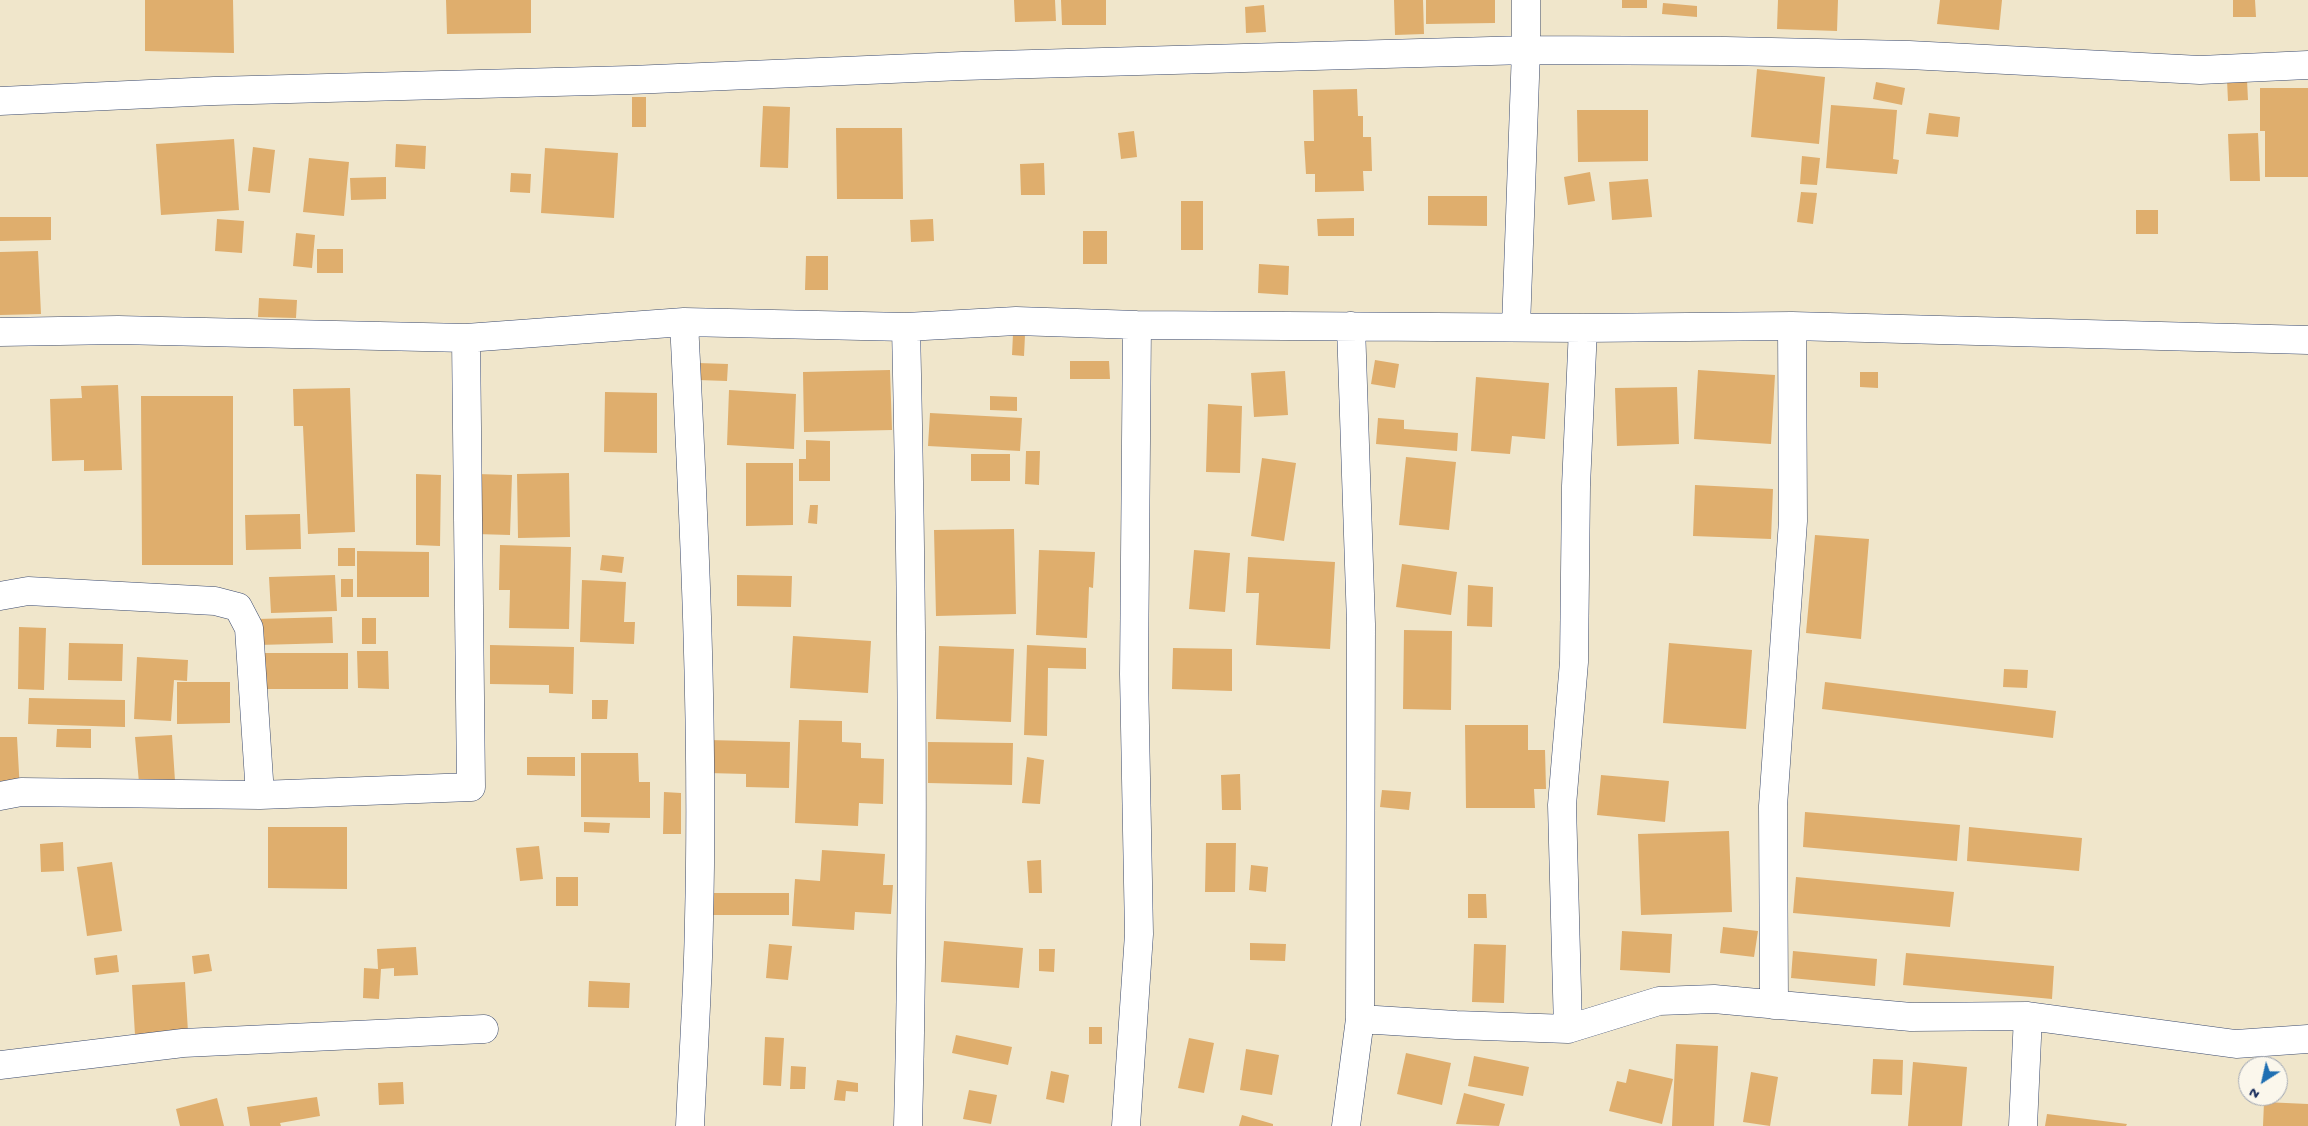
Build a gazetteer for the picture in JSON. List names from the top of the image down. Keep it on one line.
{"north":"bottom left"}
